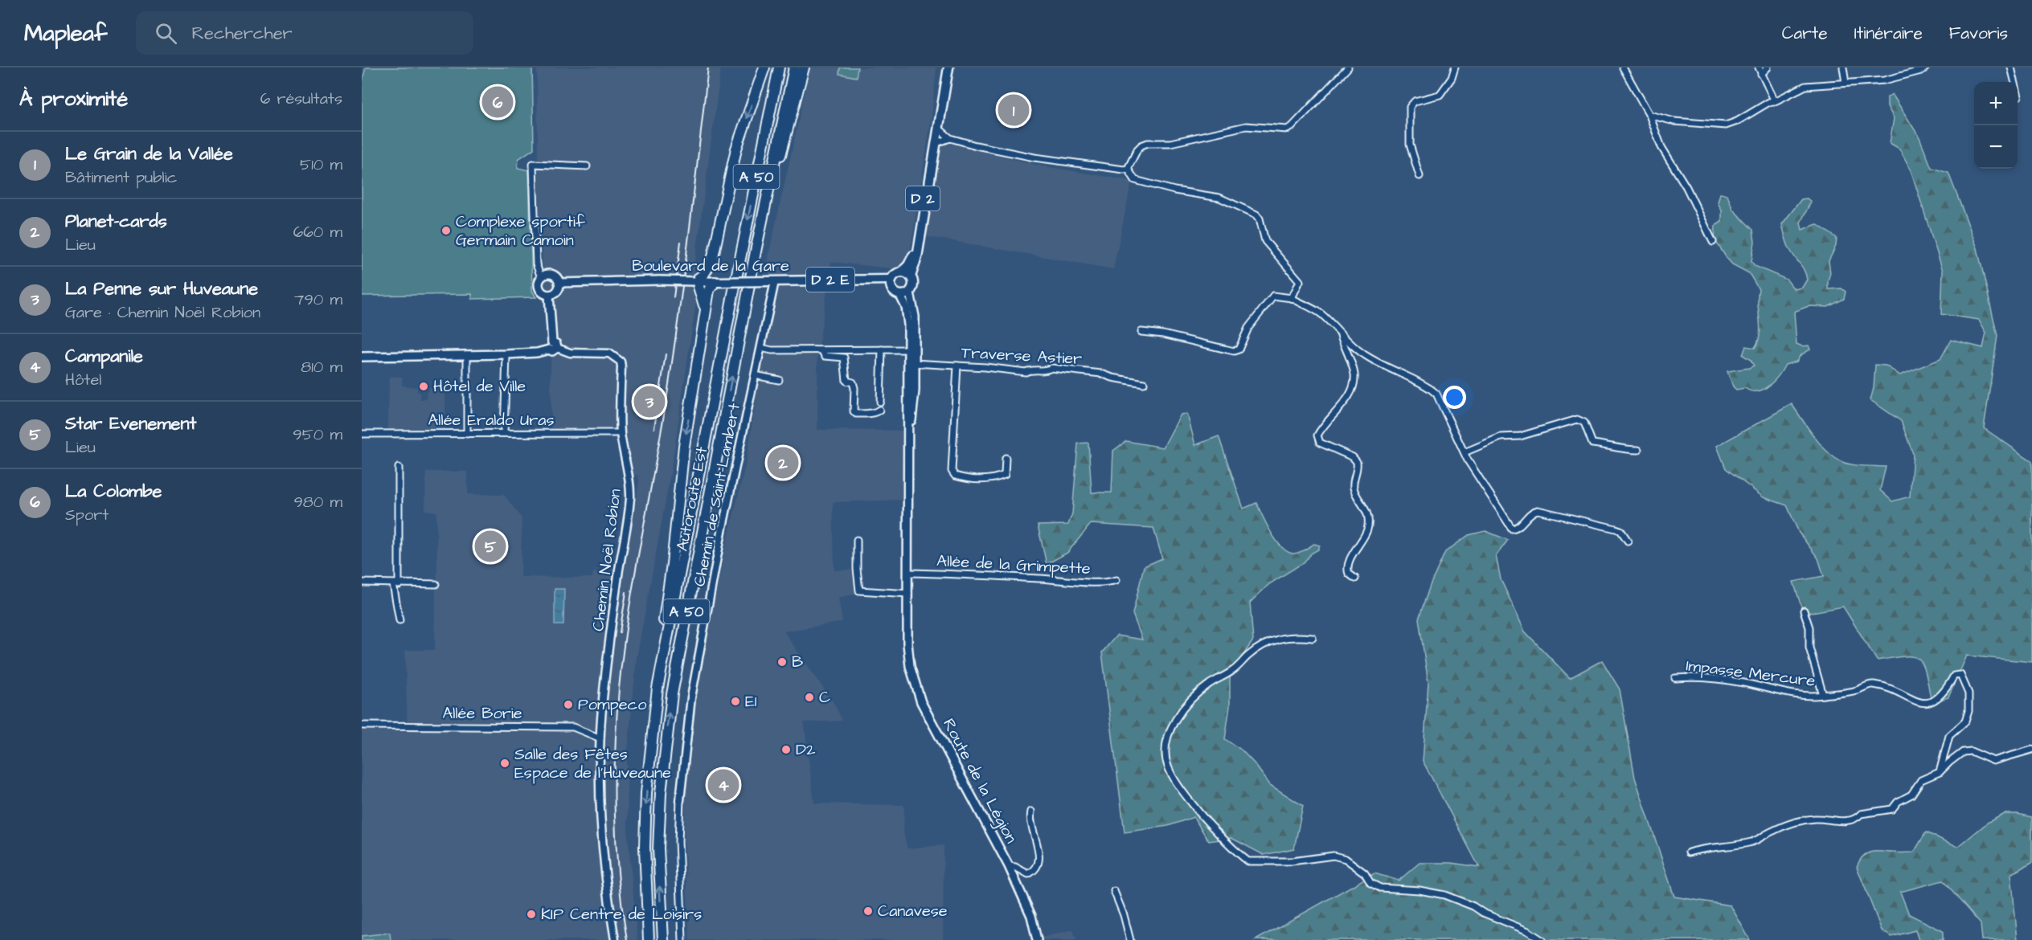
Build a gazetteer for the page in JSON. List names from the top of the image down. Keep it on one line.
{"streets":{"highway":["A 50","Autoroute Est"],"main road":["D 2","Boulevard de la Gare","D 2 E","Route de la Légion"],"street":["Traverse Astier","Allée Eraldo Uras","Chemin de Saint-Lambert","Chemin Noël Robion","Allée de la Grimpette","Impasse Mercure","Allée Borie"]},"crossings":[["D 2","Boulevard de la Gare"],["Boulevard de la Gare","Chemin de Saint-Lambert"],["Traverse Astier","Route de la Légion"],["Allée Eraldo Uras","Chemin Noël Robion"],["Chemin Noël Robion","Allée Borie"],["Allée de la Grimpette","Route de la Légion"]],"places":["Complexe sportif Germain Camoin","Hôtel de Ville","B","C","E1","Pompeco","D2","Salle des Fêtes Espace de l'Huveaune","Canavese","KIP Centre de Loisirs"],"page":{"header":"Mapleaf","search":"Rechercher","nav":["Carte","Itinéraire","Favoris"],"heading":["À proximité","6 résultats"],"map_buttons":["+","−"],"pins":["6","1","3","2","5","4"],"list":[{"mark":"1","name":"Le Grain de la Vallée","note":"Bâtiment public","value":"510 m"},{"mark":"2","name":"Planet-cards","note":"Lieu","value":"660 m"},{"mark":"3","name":"La Penne sur Huveaune","note":"Gare · Chemin Noël Robion","value":"790 m"},{"mark":"4","name":"Campanile","note":"Hôtel","value":"810 m"},{"mark":"5","name":"Star Evenement","note":"Lieu","value":"950 m"},{"mark":"6","name":"La Colombe","note":"Sport","value":"980 m"}]}}
